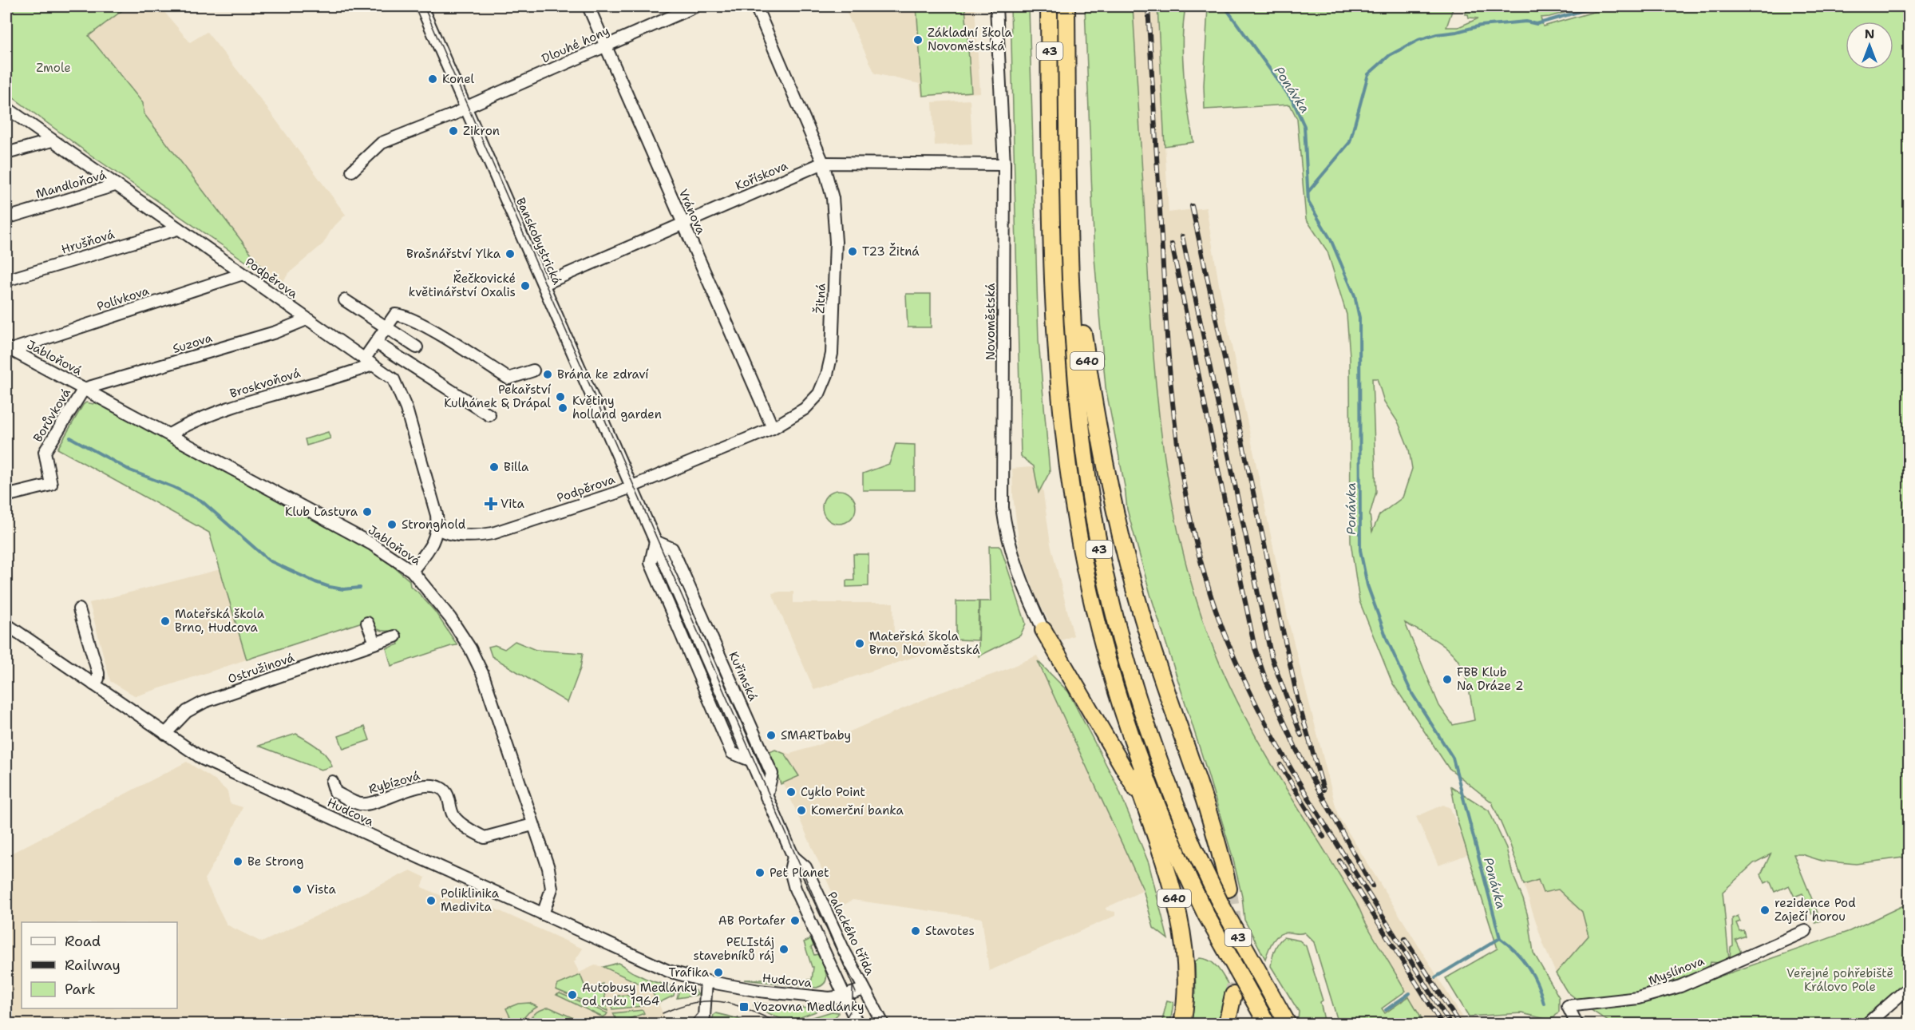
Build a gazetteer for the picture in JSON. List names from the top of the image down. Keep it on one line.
{"streets":{"highway":["43","640"],"street":["Dlouhé hony","Kořískova","Mandloňová","Vránova","Banskobystrická","Hrušňová","Podpěrova","Polívkova","Žitná","Novoměstská","Suzova","Jabloňová","Broskvoňová","Borůvková","Ostružinová","Kuřimská","Rybízová","Hudcova","Palackého třída","Myslínova"]},"crossings":[["Dlouhé hony","Vránova"],["Dlouhé hony","Banskobystrická"],["43","640"],["Kořískova","Vránova"],["Kořískova","Banskobystrická"],["Kořískova","Žitná"],["Kořískova","Novoměstská"],["Mandloňová","Podpěrova"],["Vránova","Žitná"],["Banskobystrická","Podpěrova"],["Banskobystrická","Žitná"],["Hrušňová","Podpěrova"],["Podpěrova","Polívkova"],["Podpěrova","Žitná"],["Podpěrova","Suzova"],["Podpěrova","Broskvoňová"],["Polívkova","Jabloňová"],["Suzova","Jabloňová"],["Suzova","Borůvková"],["Jabloňová","Broskvoňová"],["Jabloňová","Borůvková"],["Jabloňová","Rybízová"],["Jabloňová","Hudcova"],["Ostružinová","Hudcova"],["Kuřimská","Palackého třída"],["Hudcova","Palackého třída"]],"water":["Ponávka"],"parks":["Zmole","Veřejné pohřebiště Královo Pole"],"places":{"other":["Základní škola Novoměstská","Konel","Zikron","T23 Žitná","Brašnářství Ylka","Řečkovické květinářství Oxalis","Brána ke zdraví","Pekařství Kulhánek & Drápal","Květiny holland garden","Billa","Klub Lastura","Stronghold","Mateřská škola Brno, Hudcova","Mateřská škola Brno, Novoměstská","FBB Klub Na Dráze 2","SMARTbaby","Cyklo Point","Komerční banka","Be Strong","Pet Planet","Vista","Poliklinika Medivita","rezidence Pod Zaječí horou","AB Portafer","Stavotes","PELIstáj stavebníků ráj","Trafika","Autobusy Medlánky od roku 1964"],"health":["Vita"],"transit":["Vozovna Medlánky"]},"legend":["Road","Railway","Park"],"north":"top"}
